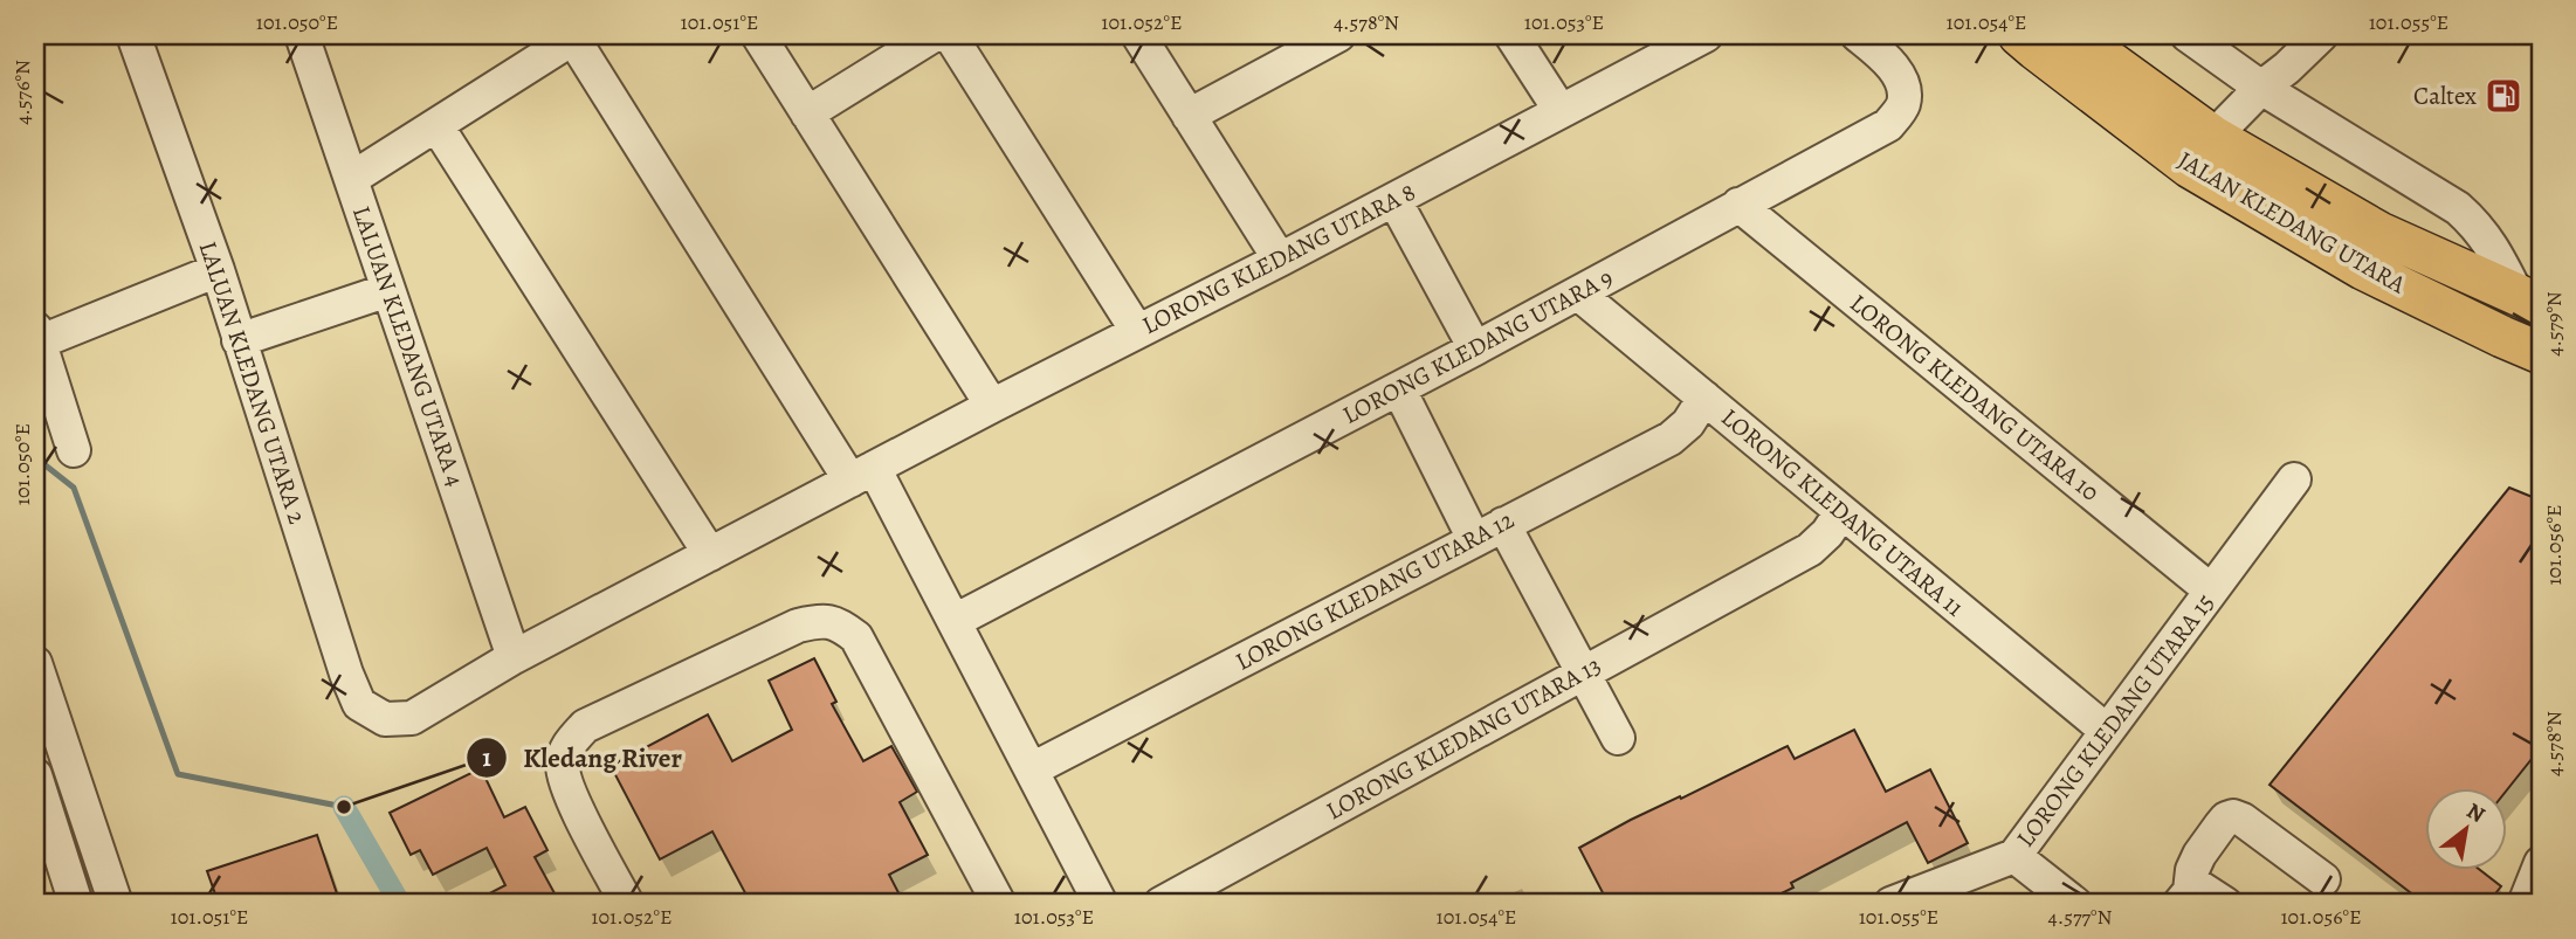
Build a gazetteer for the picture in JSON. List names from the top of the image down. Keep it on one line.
{"streets":{"main road":["JALAN KLEDANG UTARA"],"street":["LORONG KLEDANG UTARA 8","LALUAN KLEDANG UTARA 4","LORONG KLEDANG UTARA 9","LALUAN KLEDANG UTARA 2","LORONG KLEDANG UTARA 10","LORONG KLEDANG UTARA 11","LORONG KLEDANG UTARA 12","LORONG KLEDANG UTARA 15","LORONG KLEDANG UTARA 13"]},"crossings":[["LORONG KLEDANG UTARA 8","LALUAN KLEDANG UTARA 4"],["LORONG KLEDANG UTARA 8","LALUAN KLEDANG UTARA 2"],["LORONG KLEDANG UTARA 9","LORONG KLEDANG UTARA 10"],["LORONG KLEDANG UTARA 9","LORONG KLEDANG UTARA 11"],["LORONG KLEDANG UTARA 10","LORONG KLEDANG UTARA 15"],["LORONG KLEDANG UTARA 11","LORONG KLEDANG UTARA 12"],["LORONG KLEDANG UTARA 11","LORONG KLEDANG UTARA 15"],["LORONG KLEDANG UTARA 11","LORONG KLEDANG UTARA 13"]],"places":{"fuel station":["Caltex"],"other":["Kledang River"]},"north":"top right","coordinates":["101.050°E","101.051°E","101.052°E","4.578°N","101.053°E","101.054°E","101.055°E","4.576°N","4.579°N","101.056°E","4.577°N"]}
